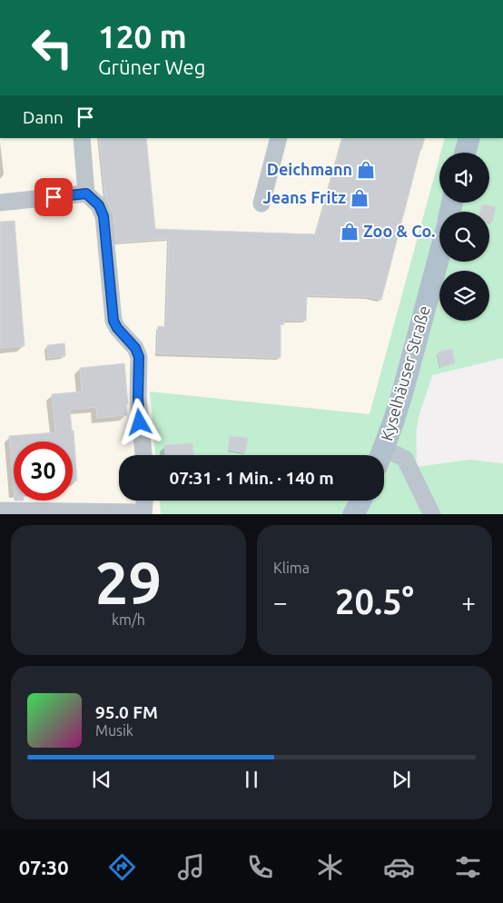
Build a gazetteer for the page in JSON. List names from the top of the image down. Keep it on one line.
{"streets":{"main road":["Kyselhäuser Straße"]},"places":{"shop":["Deichmann","Jeans Fritz","Zoo & Co."]},"page":{"turn":["120 m","Grüner Weg"],"then":"Dann","limit":"30","trip":"07:31 · 1 Min. · 140 m","tile":[["29","km/h"],"Klima"],"heat":["−","20.5°","+"],"song":["95.0 FM","Musik"],"tabs":"07:30"}}
